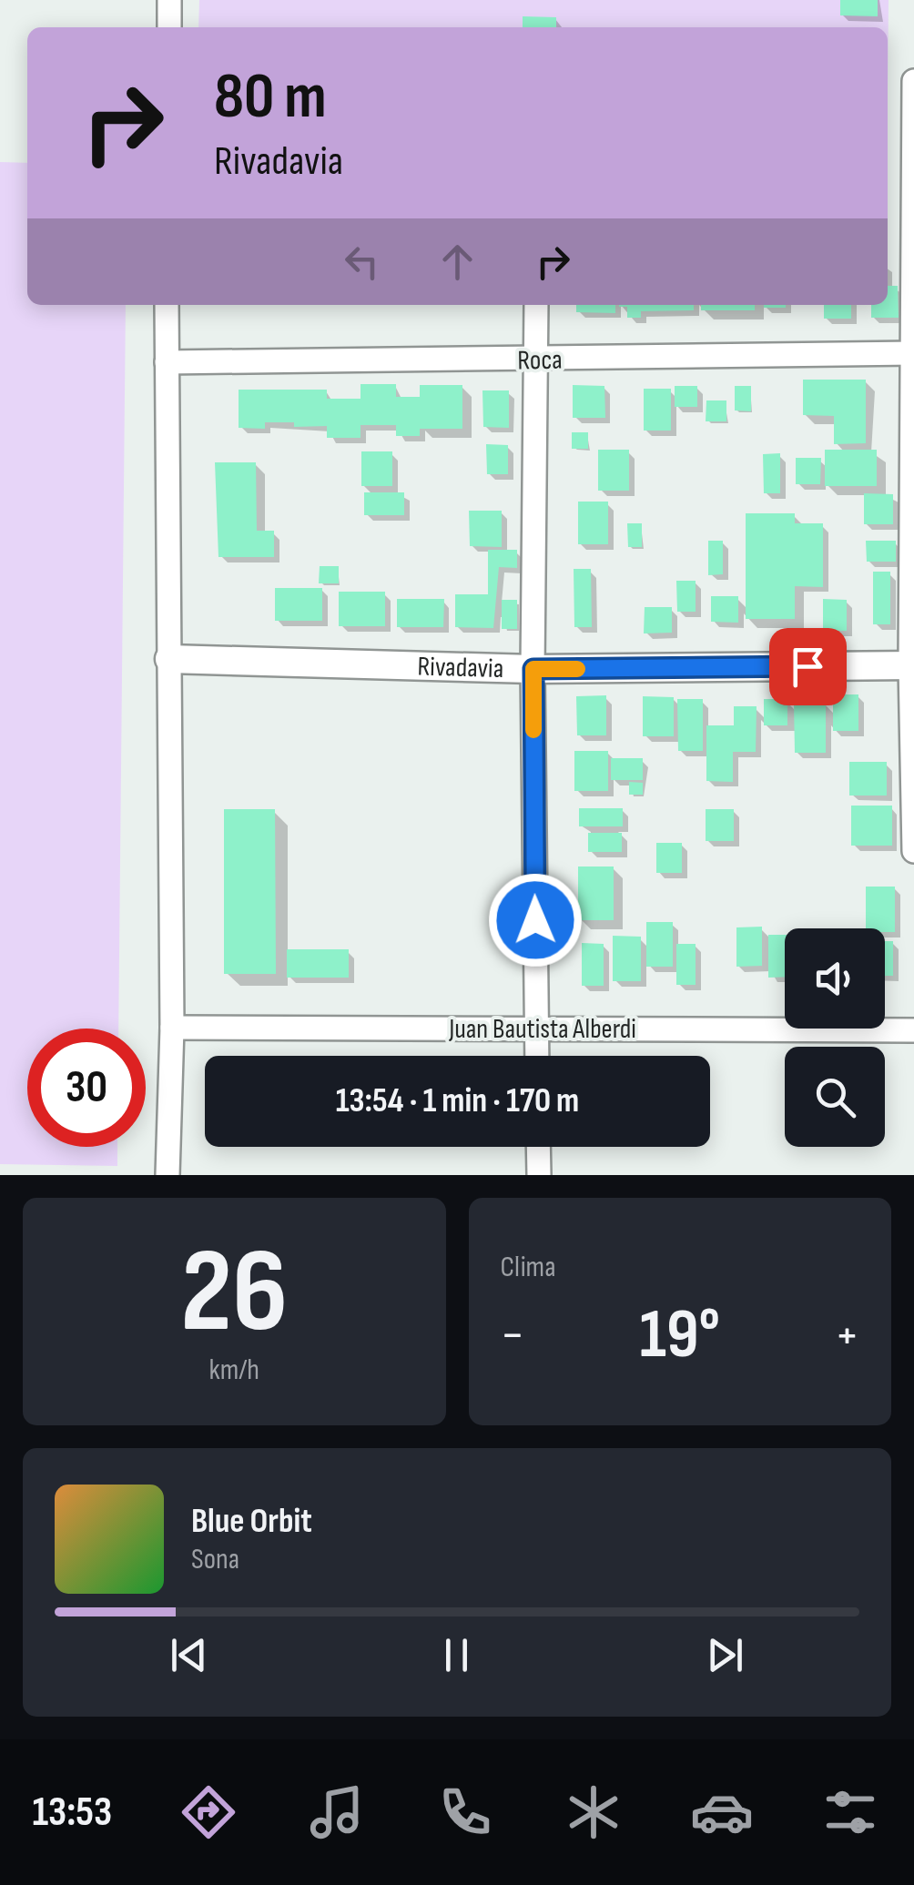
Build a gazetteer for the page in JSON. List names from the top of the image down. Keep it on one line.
{"streets":{"street":["Roca","Rivadavia","Juan Bautista Alberdi"]},"page":{"turn":["80 m","Rivadavia"],"limit":"30","trip":"13:54 · 1 min · 170 m","tile":[["26","km/h"],"Clima"],"heat":["−","19°","+"],"song":["Blue Orbit","Sona"],"tabs":"13:53"}}
